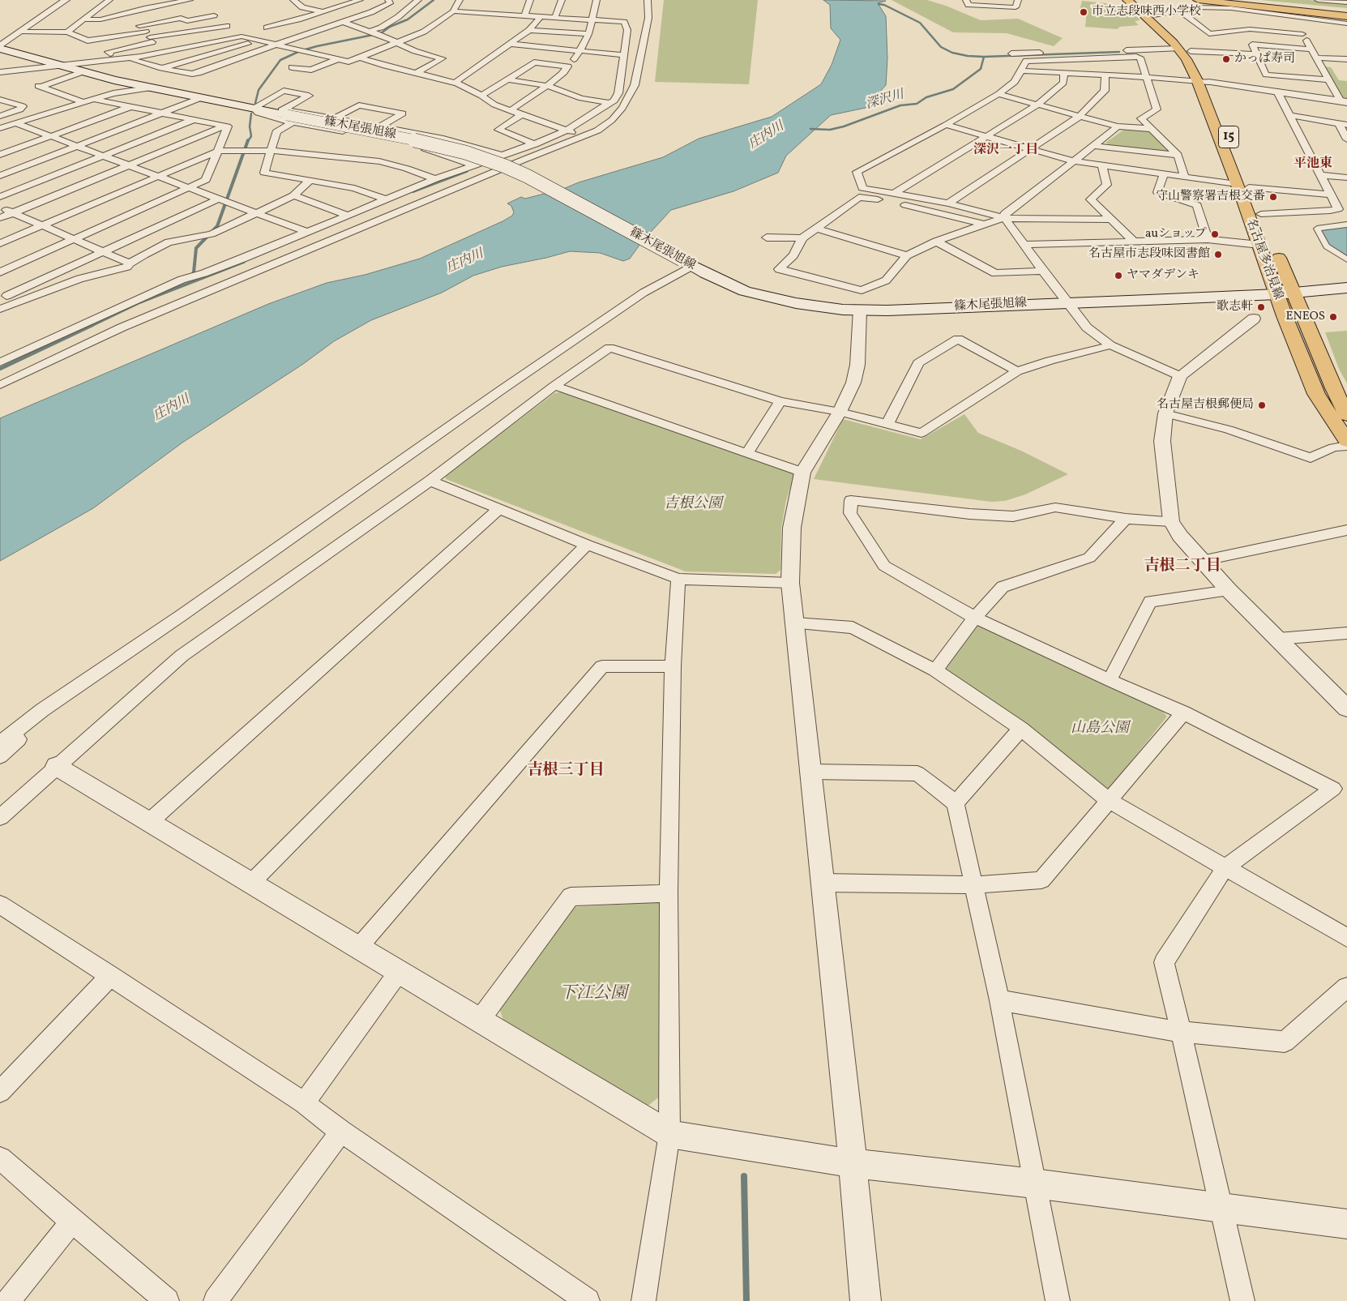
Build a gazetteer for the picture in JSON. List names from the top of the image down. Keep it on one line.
{"streets":{"main road":["篠木尾張旭線","15","名古屋多治見線"]},"crossings":[["篠木尾張旭線","名古屋多治見線"]],"districts":["深沢一丁目","平池東","吉根二丁目","吉根三丁目"],"water":["深沢川","庄内川"],"parks":["吉根公園","山島公園","下江公園"],"places":["市立志段味西小学校","かっぱ寿司","守山警察署吉根交番","auショップ","名古屋市志段味図書館","ヤマダデンキ","歌志軒","ENEOS","名古屋吉根郵便局"]}
